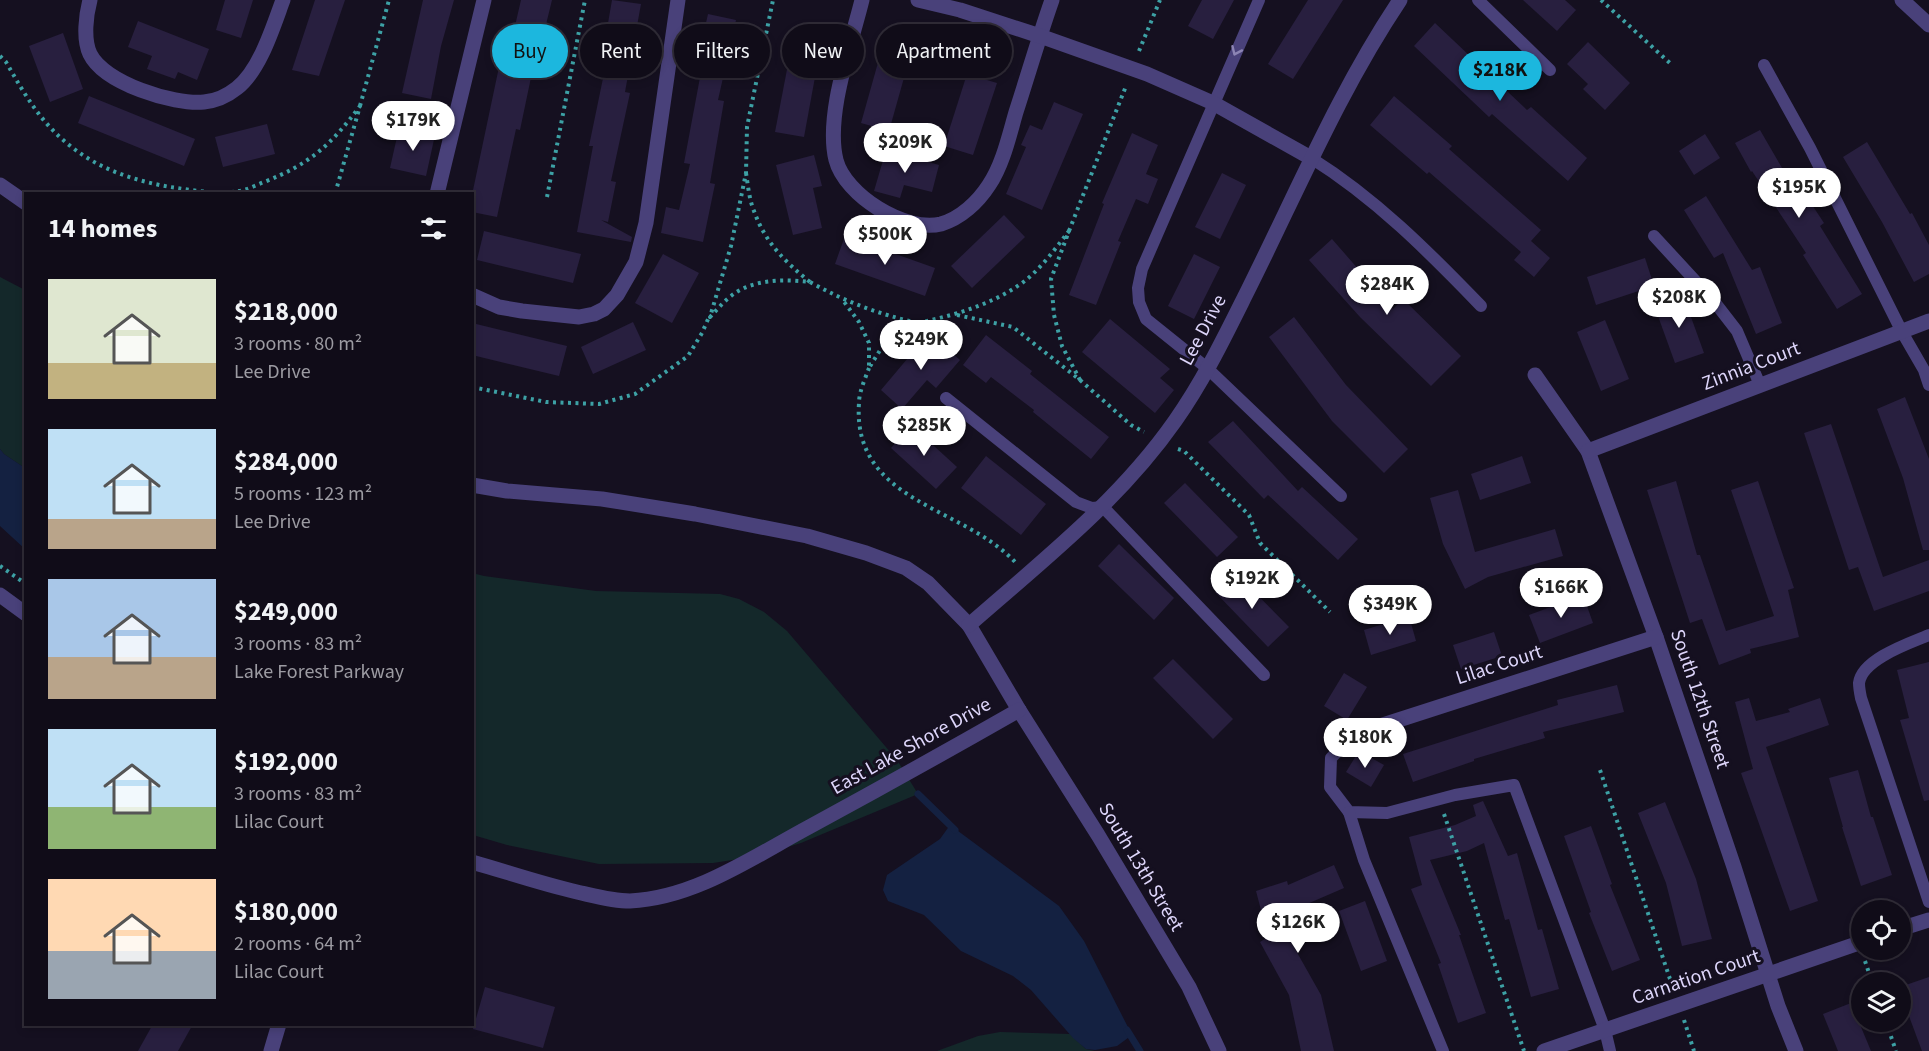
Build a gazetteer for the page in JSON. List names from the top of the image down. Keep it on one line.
{"streets":{"street":["Lee Drive","Zinnia Court","Lilac Court","South 12th Street","East Lake Shore Drive","South 13th Street","Carnation Court"]},"crossings":[["Lee Drive","East Lake Shore Drive"],["Zinnia Court","South 12th Street"],["Lilac Court","South 12th Street"],["South 12th Street","Carnation Court"],["East Lake Shore Drive","South 13th Street"]],"page":{"chip":["Buy","Rent","Filters","New","Apartment"],"price":["$218K","$179K","$209K","$195K","$500K","$284K","$208K","$249K","$285K","$192K","$166K","$349K","$180K","$126K"],"heading":"14 homes","list":[{"name":"$218,000","note":"3 rooms · 80 m² · Lee Drive"},{"name":"$284,000","note":"5 rooms · 123 m² · Lee Drive"},{"name":"$249,000","note":"3 rooms · 83 m² · Lake Forest Parkway"},{"name":"$192,000","note":"3 rooms · 83 m² · Lilac Court"},{"name":"$180,000","note":"2 rooms · 64 m² · Lilac Court"}]}}
